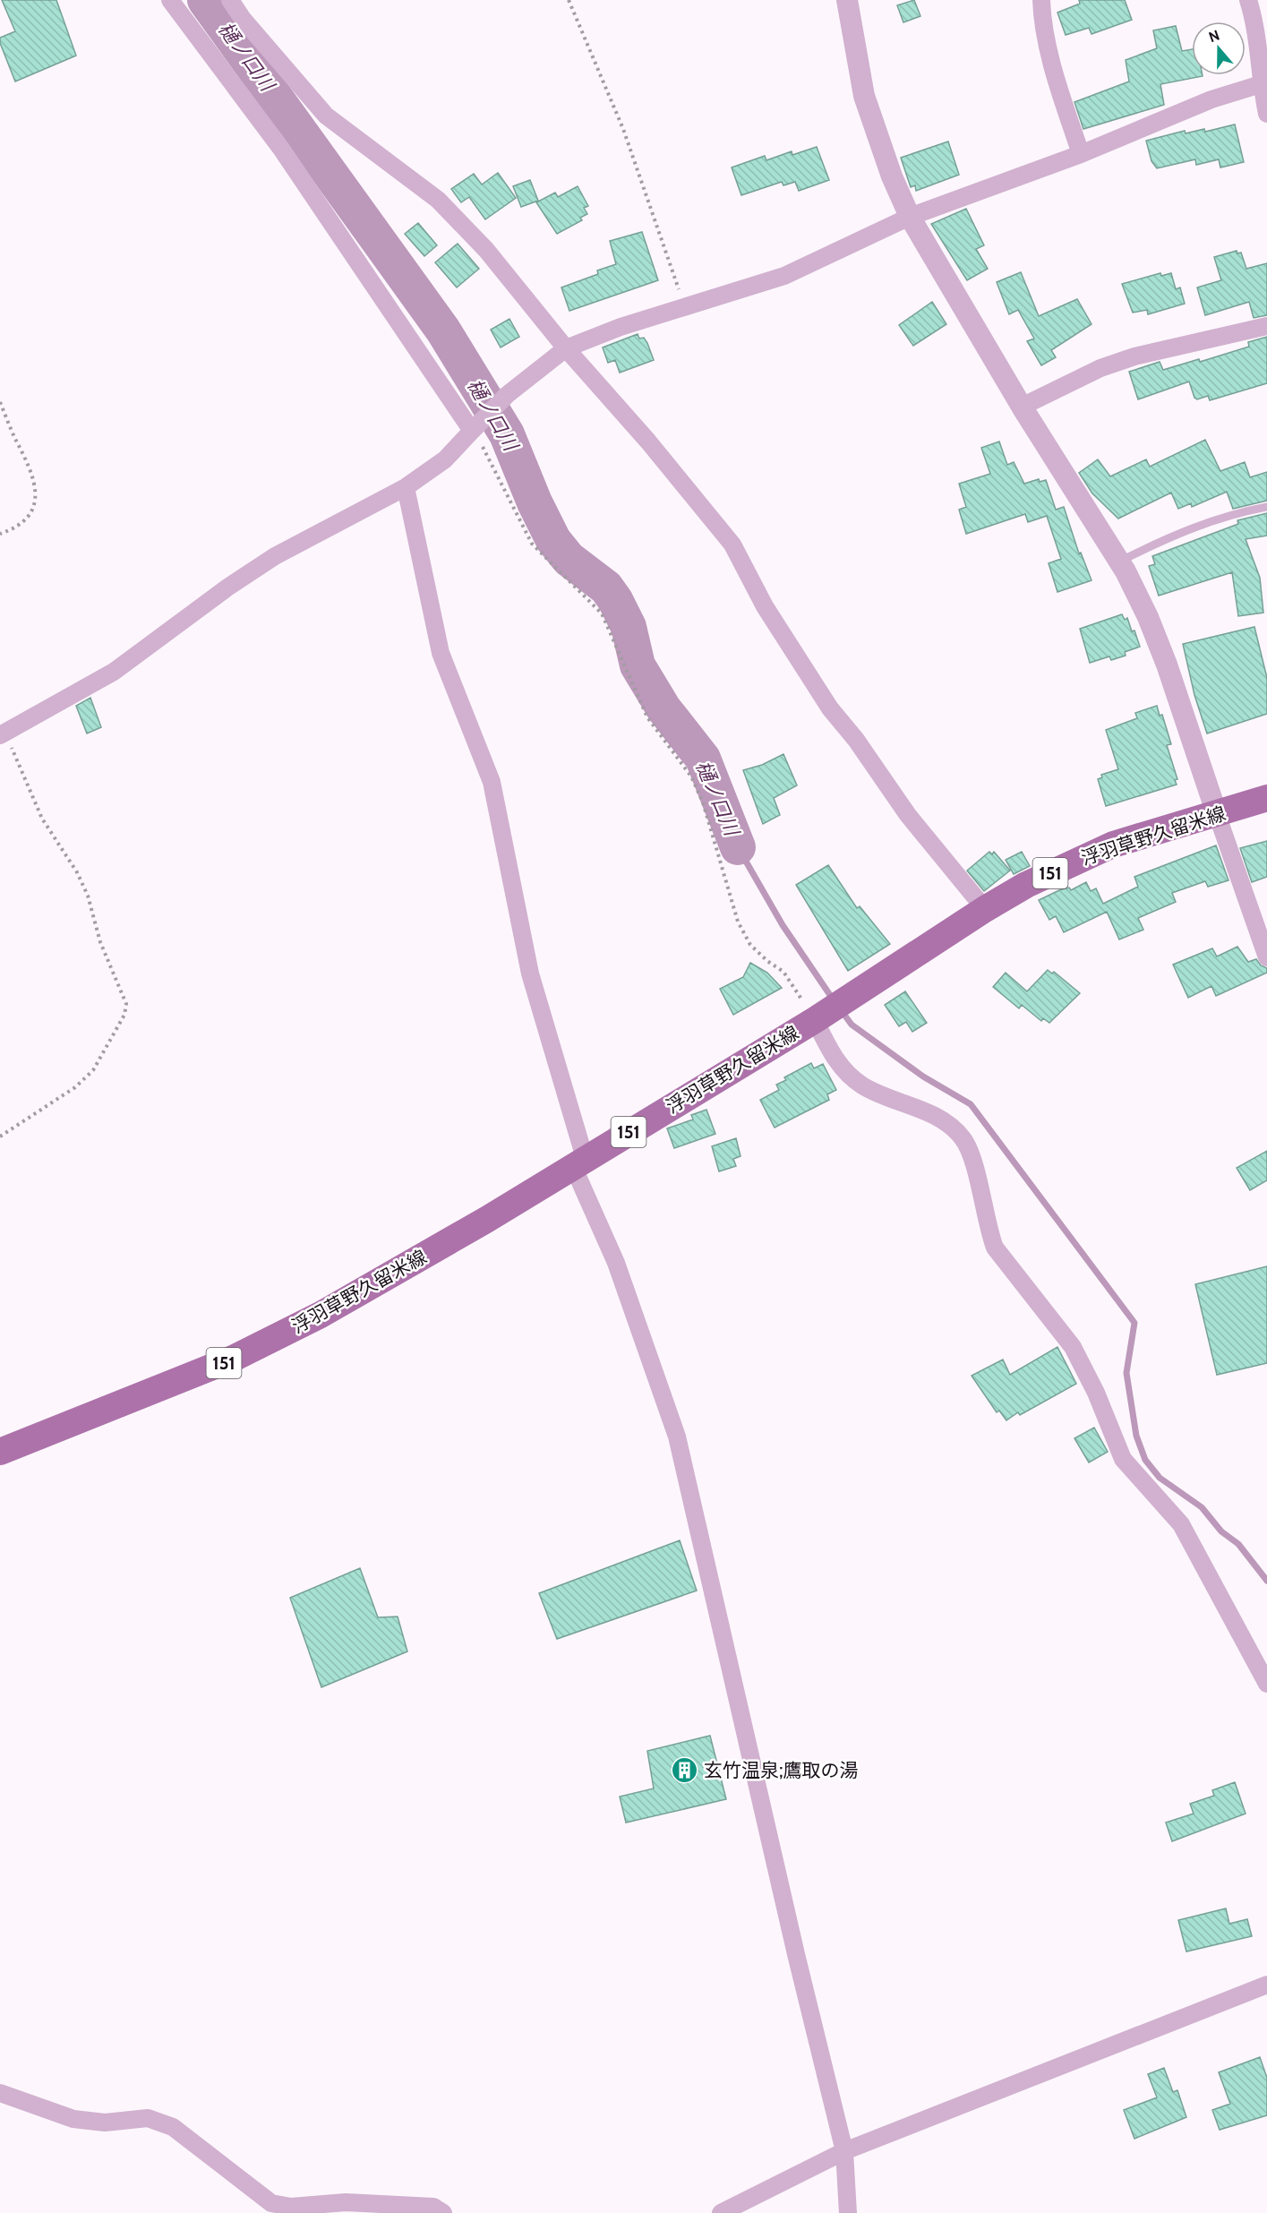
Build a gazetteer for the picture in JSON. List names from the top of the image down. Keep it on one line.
{"streets":{"main road":["浮羽草野久留米線","151"]},"water":["樋ノ口川"],"places":{"building":["玄竹温泉;鷹取の湯"]},"north":"top"}
